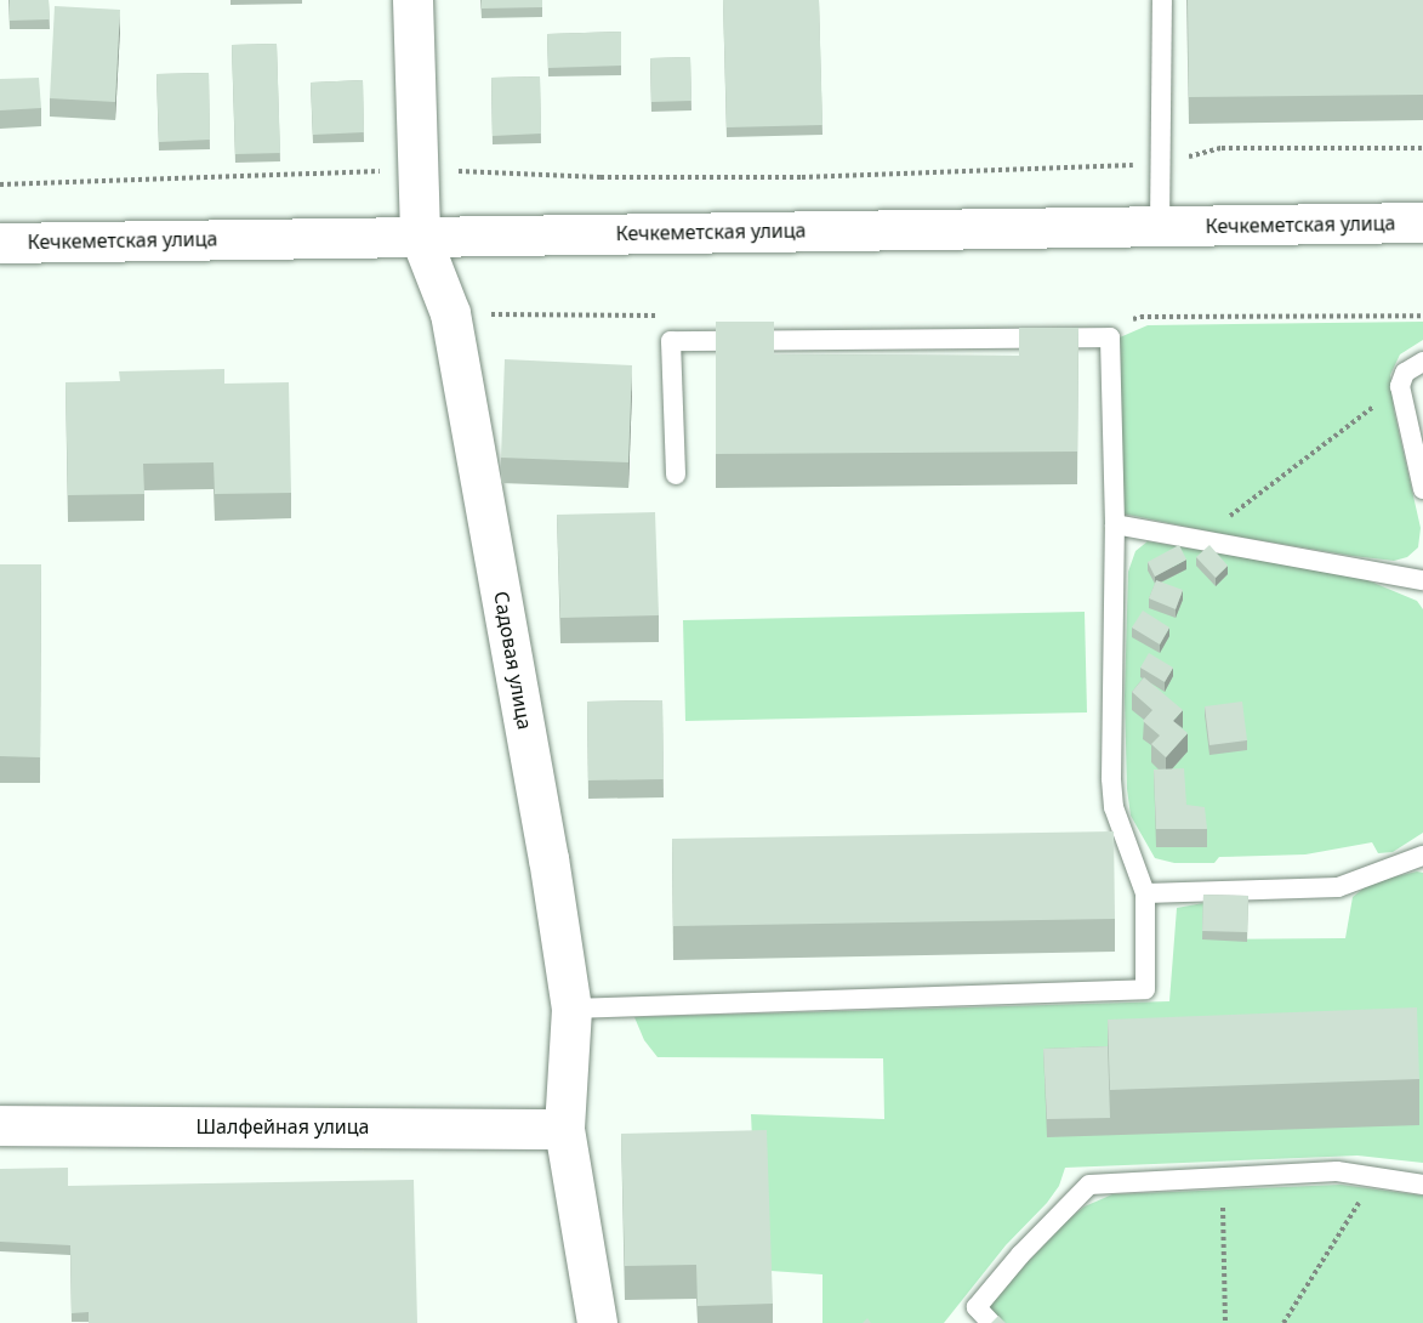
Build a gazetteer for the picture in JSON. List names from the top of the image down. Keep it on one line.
{"streets":{"street":["Кечкеметская улица","Садовая улица","Шалфейная улица"]},"crossings":[["Кечкеметская улица","Садовая улица"],["Садовая улица","Шалфейная улица"]]}
